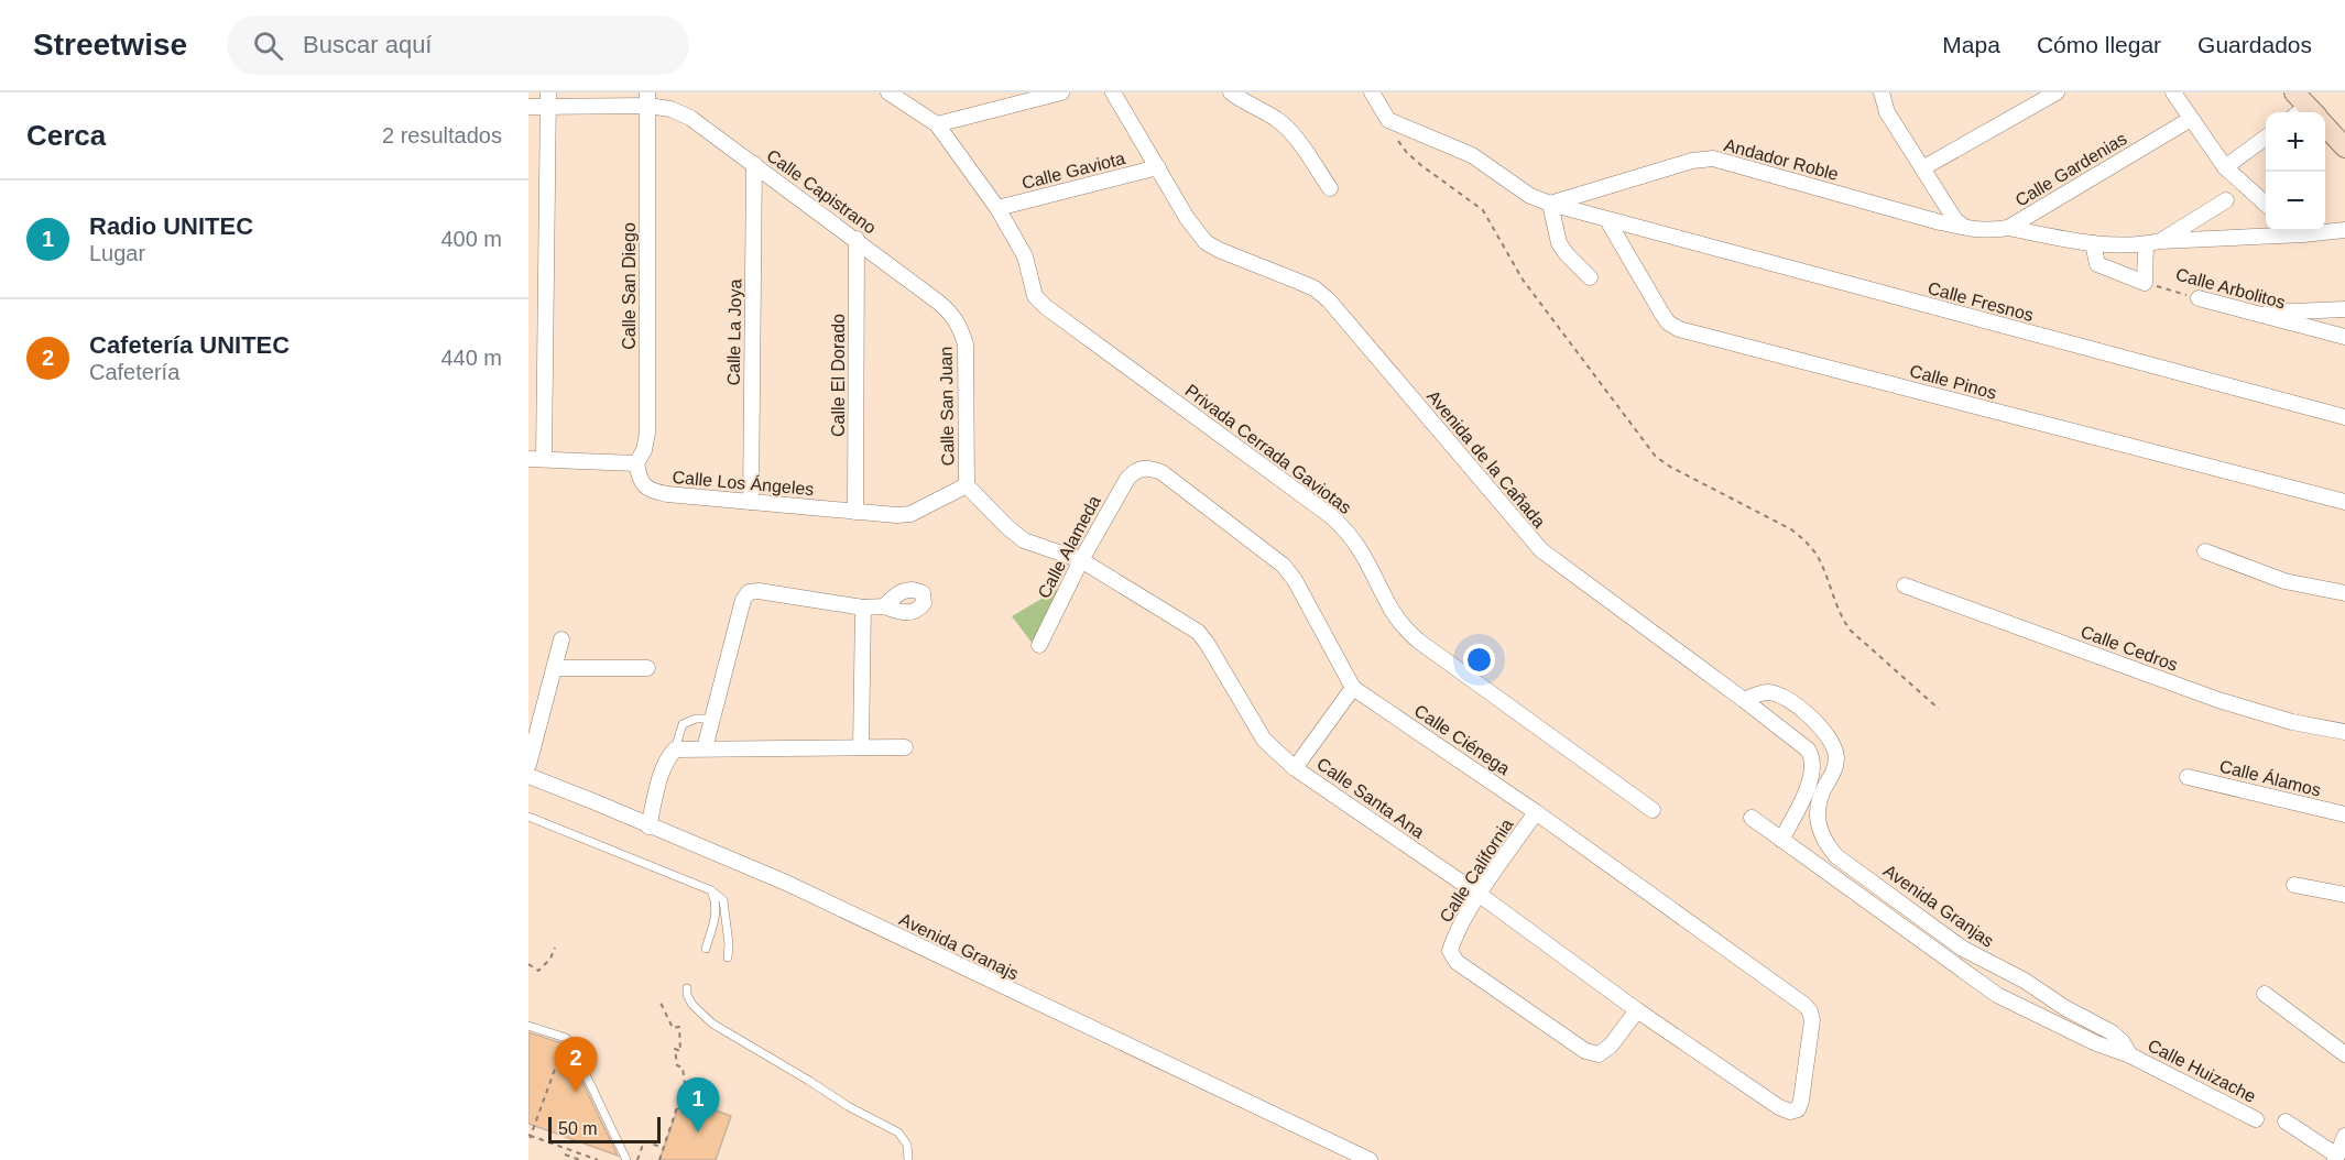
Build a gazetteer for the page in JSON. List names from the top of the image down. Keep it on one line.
{"streets":{"street":["Andador Roble","Calle Gardenias","Calle Gaviota","Calle Capistrano","Calle San Diego","Calle Arbolitos","Calle Fresnos","Calle La Joya","Calle El Dorado","Calle Pinos","Calle San Juan","Privada Cerrada Gaviotas","Avenida de la Cañada","Calle Los Ángeles","Calle Alameda","Calle Cedros","Calle Ciénega","Calle Álamos","Calle Santa Ana","Calle California","Avenida Granjas","Avenida Granajs","Calle Huizache"]},"crossings":[["Andador Roble","Calle Gardenias"],["Andador Roble","Calle Fresnos"],["Calle Gaviota","Privada Cerrada Gaviotas"],["Calle Gaviota","Avenida de la Cañada"],["Calle Capistrano","Calle San Diego"],["Calle Capistrano","Calle La Joya"],["Calle Capistrano","Calle El Dorado"],["Calle Capistrano","Calle San Juan"],["Calle San Diego","Calle Los Ángeles"],["Calle Fresnos","Calle Pinos"],["Calle La Joya","Calle Los Ángeles"],["Calle El Dorado","Calle Los Ángeles"],["Calle San Juan","Calle Los Ángeles"],["Calle San Juan","Calle Santa Ana"],["Avenida de la Cañada","Avenida Granjas"],["Calle Los Ángeles","Calle Santa Ana"],["Calle Alameda","Calle Ciénega"],["Calle Alameda","Calle Santa Ana"],["Calle Ciénega","Calle Santa Ana"],["Calle Ciénega","Calle California"],["Calle Santa Ana","Calle California"],["Avenida Granjas","Calle Huizache"]],"scale_bar":"50 m","page":{"header":"Streetwise","search":"Buscar aquí","nav":["Mapa","Cómo llegar","Guardados"],"heading":["Cerca","2 resultados"],"map_buttons":["+","−"],"list":[{"mark":"1","name":"Radio UNITEC","note":"Lugar","value":"400 m"},{"mark":"2","name":"Cafetería UNITEC","note":"Cafetería","value":"440 m"}],"pins":["2","1"],"scale":"50 m"}}
